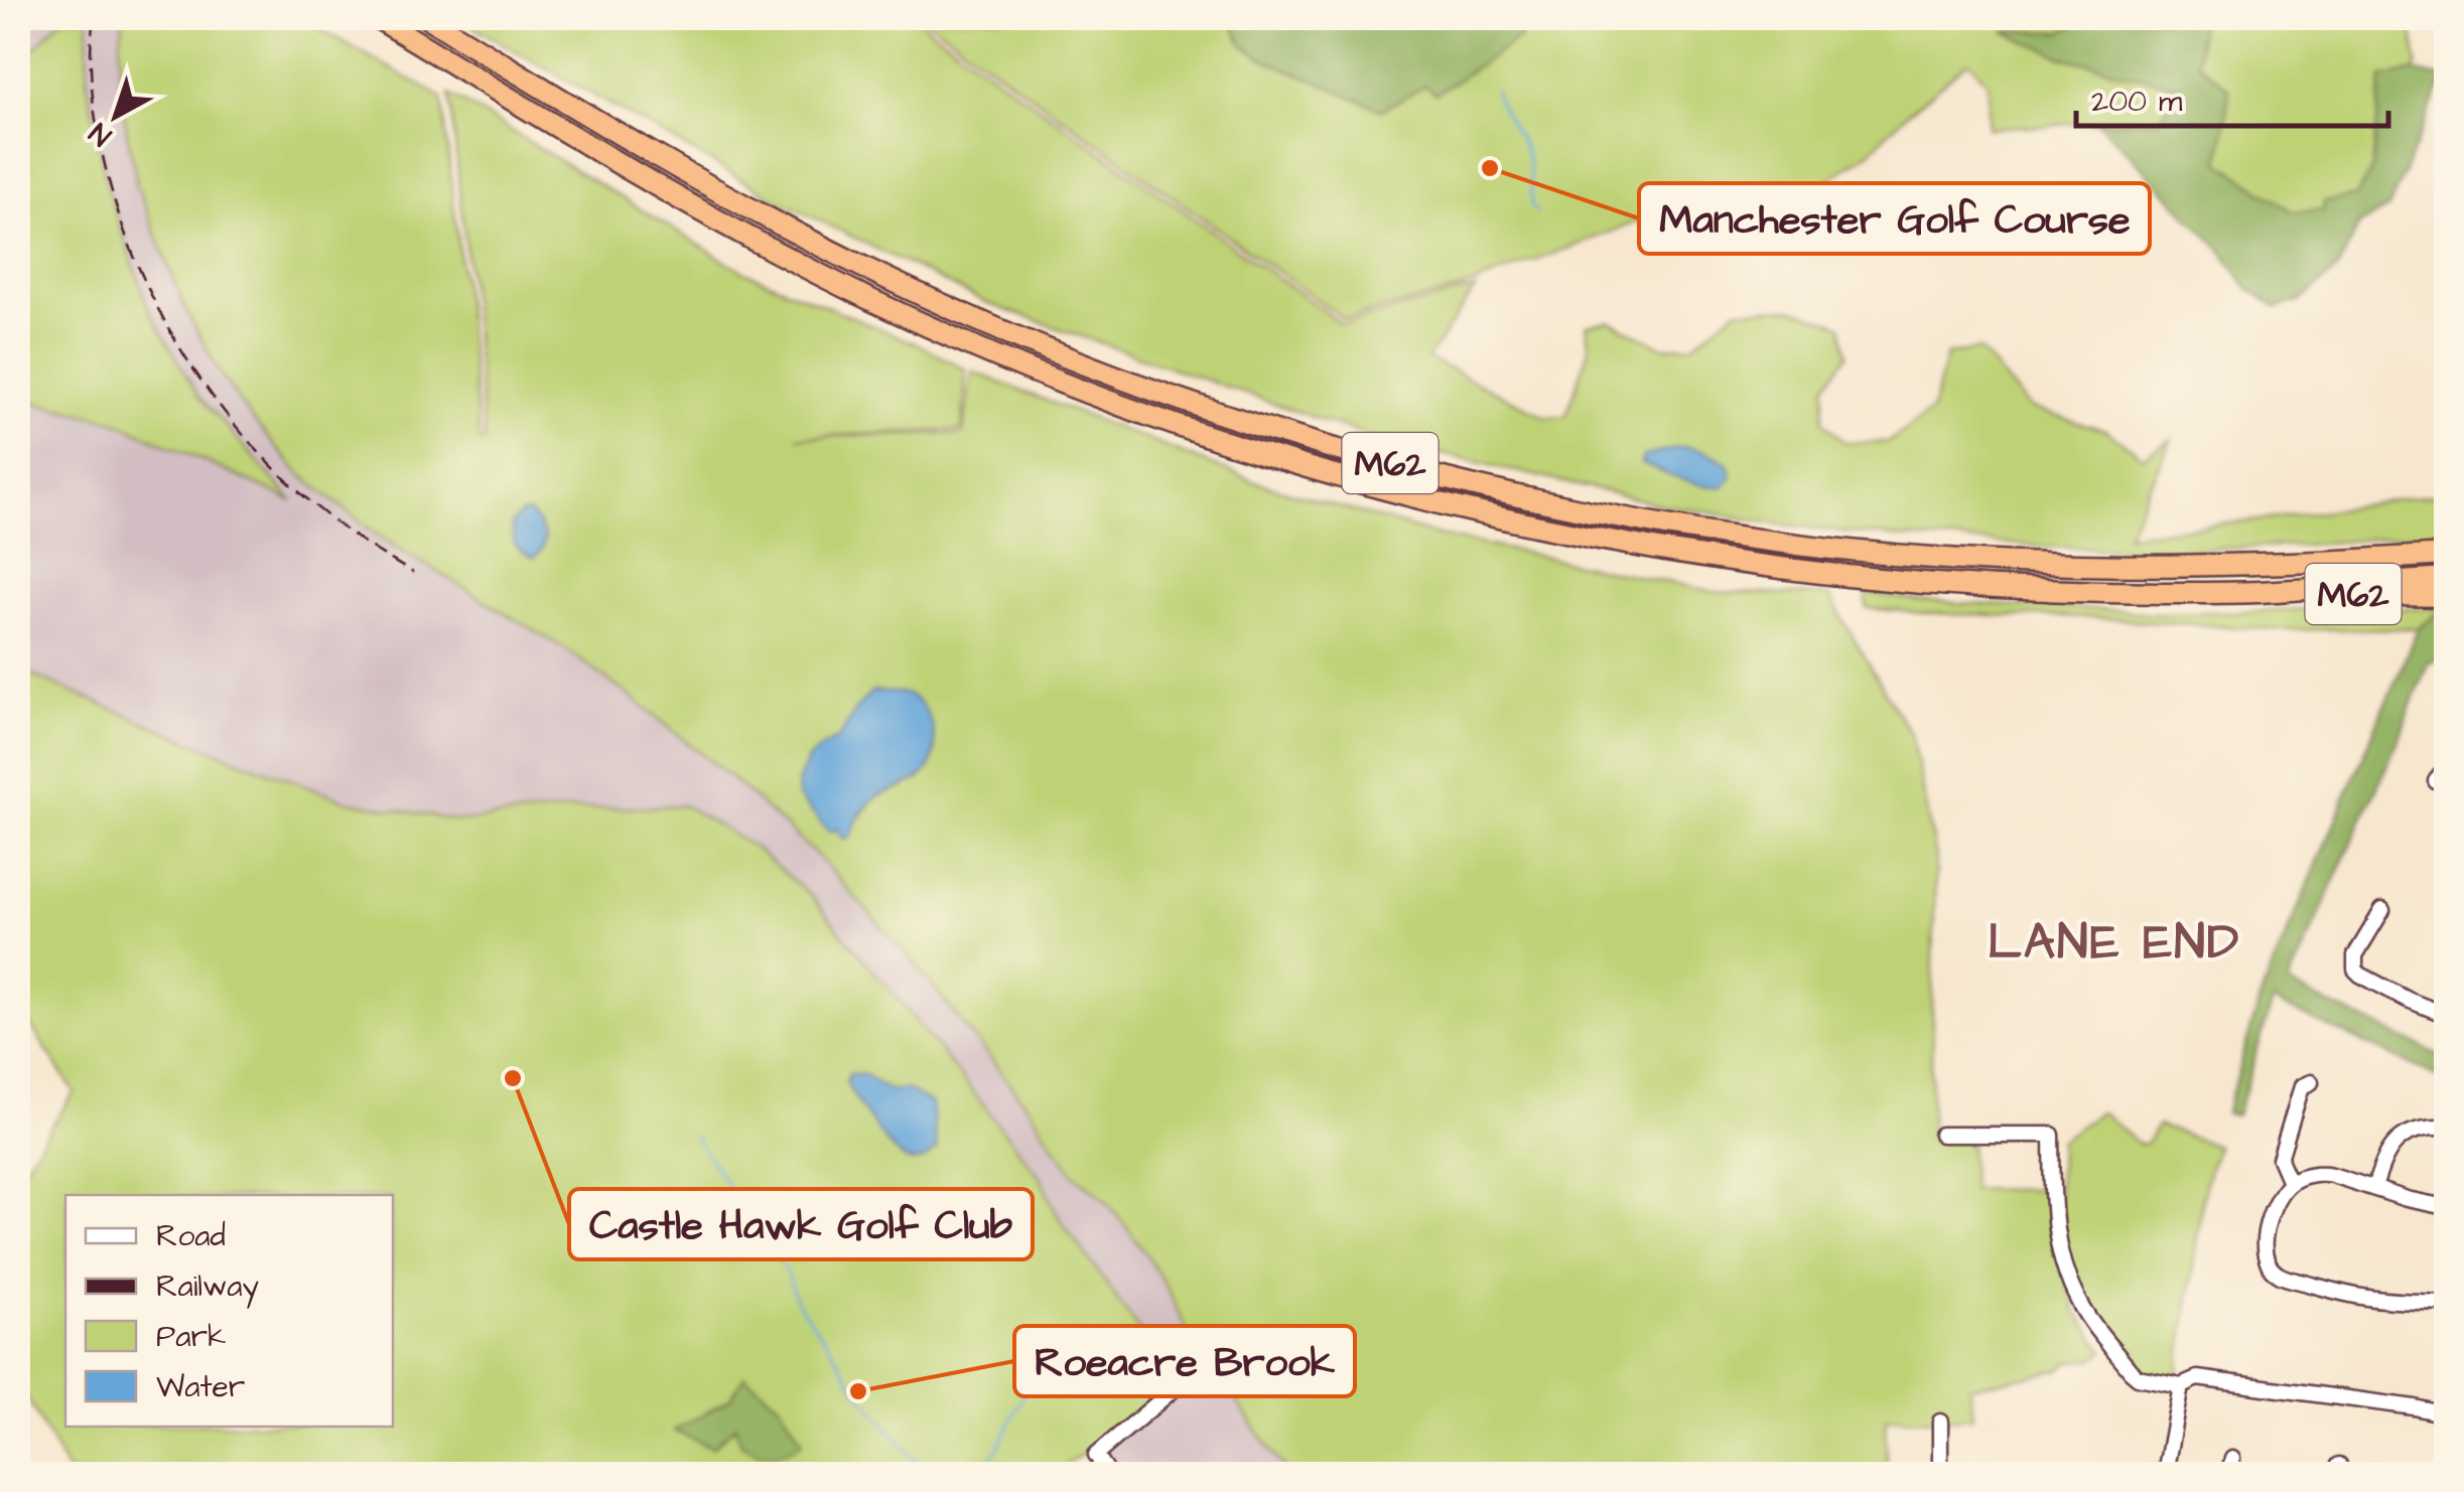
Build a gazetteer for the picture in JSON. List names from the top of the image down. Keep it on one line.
{"streets":{"highway":["M62"]},"districts":["LANE END"],"places":["Manchester Golf Course","Castle Hawk Golf Club","Roeacre Brook"],"legend":["Road","Railway","Park","Water"],"scale_bar":"200 m","north":"bottom left"}
